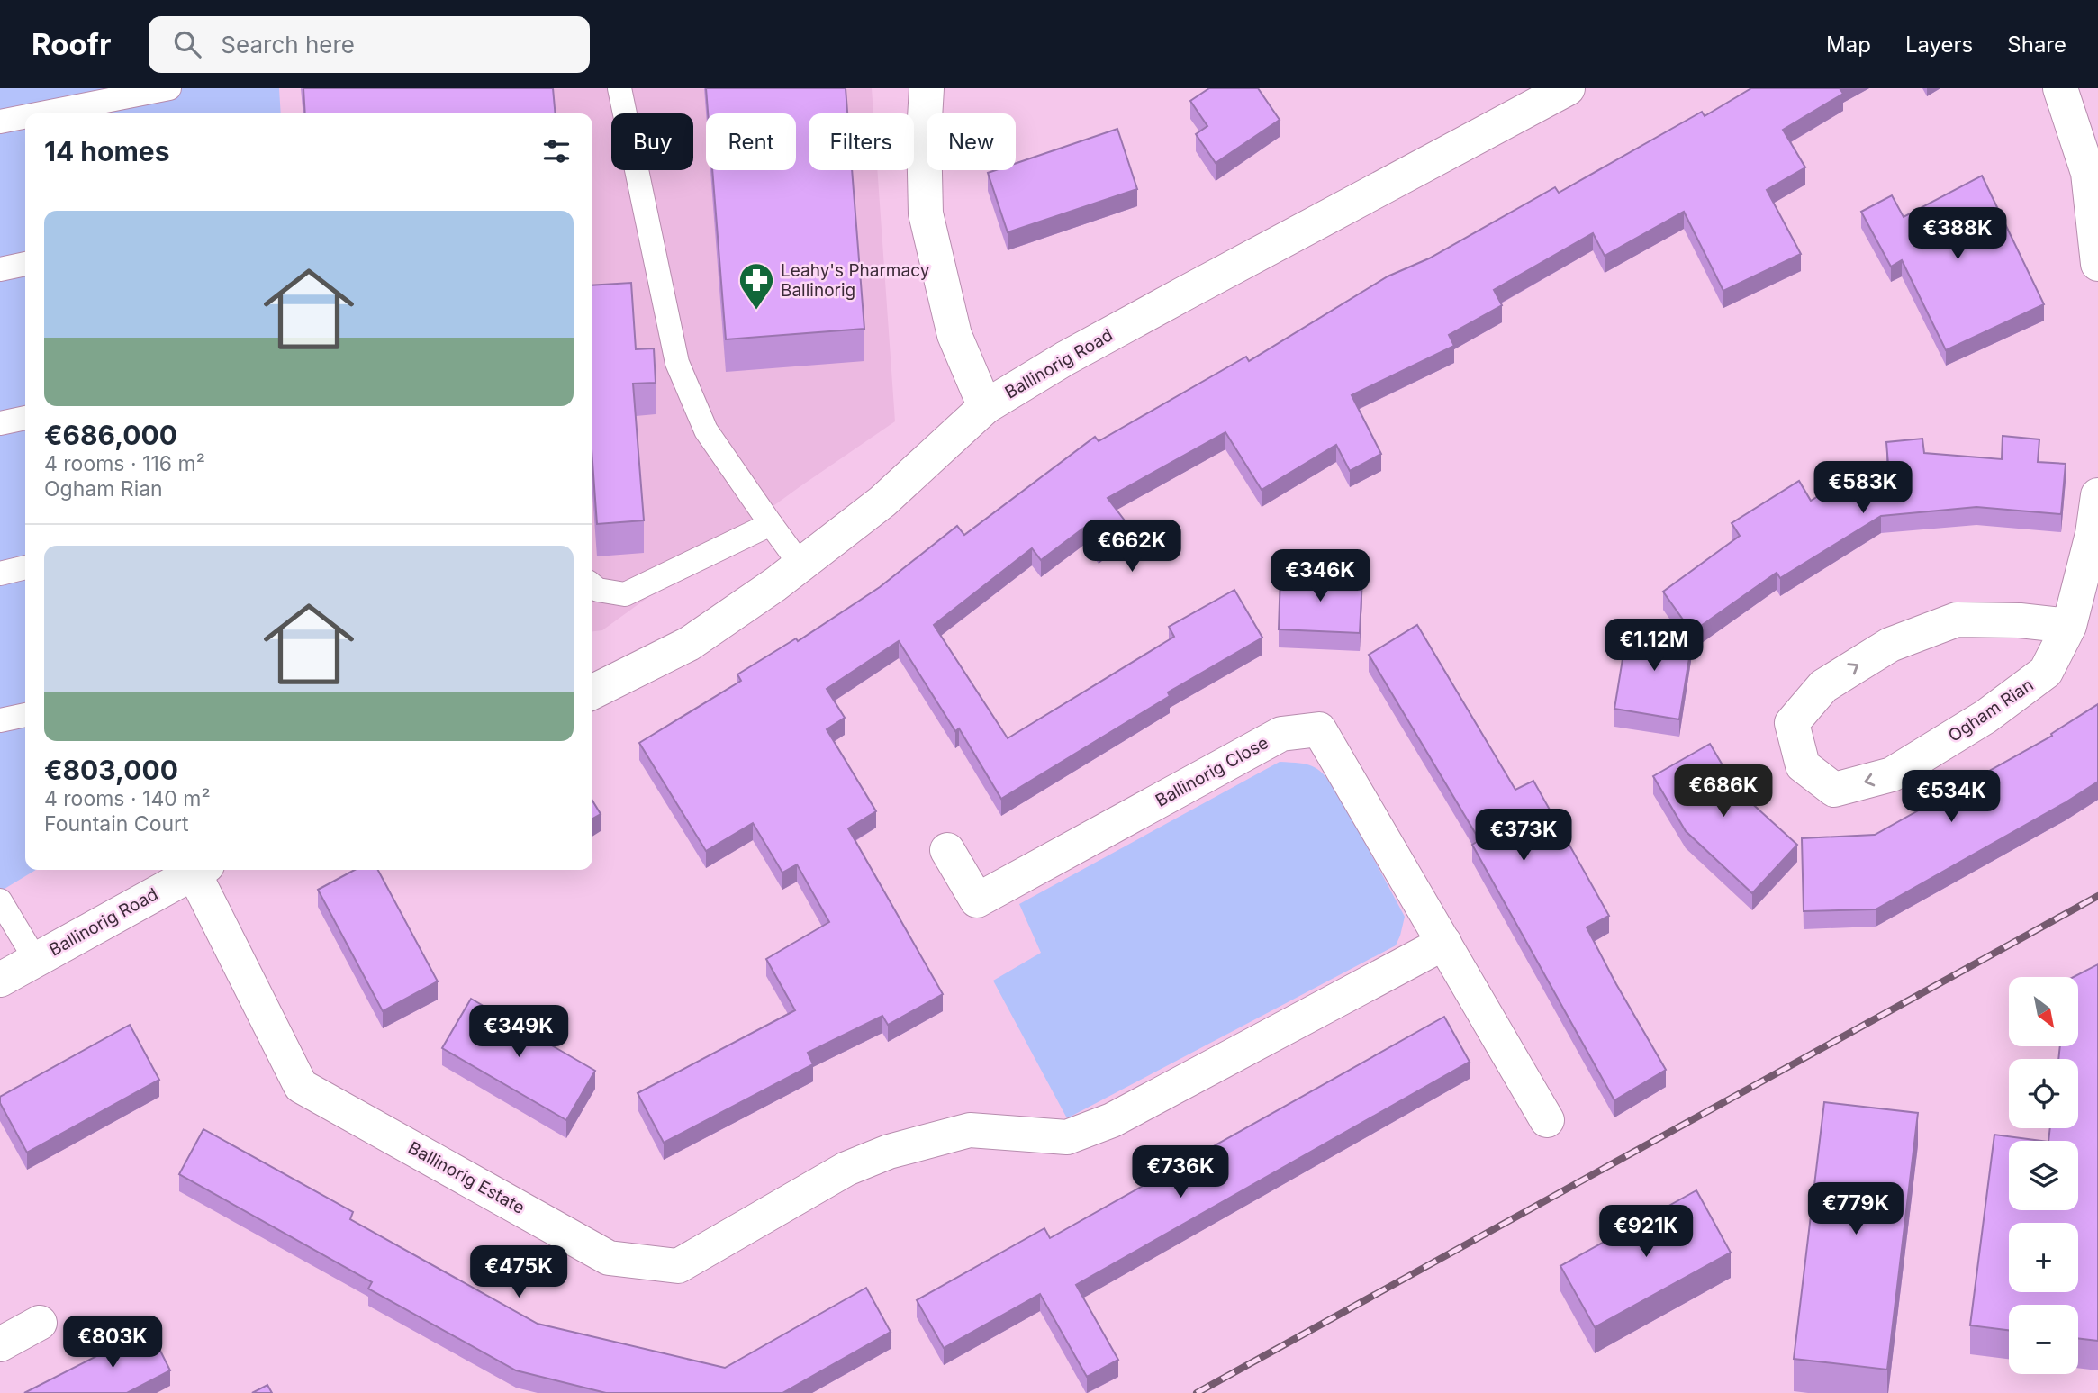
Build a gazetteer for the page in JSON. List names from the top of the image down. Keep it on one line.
{"streets":{"street":["Ballinorig Road","Ogham Rian","Ballinorig Close","Ballinorig Estate"]},"crossings":[["Ballinorig Close","Ballinorig Estate"]],"places":{"pharmacy":["Leahy's Pharmacy Ballinorig"]},"north":"bottom right","page":{"header":"Roofr","search":"Search here","nav":["Map","Layers","Share"],"chip":["Buy","Rent","Filters","New"],"heading":"14 homes","list":[{"name":"€686,000","note":"4 rooms · 116 m² · Ogham Rian"},{"name":"€803,000","note":"4 rooms · 140 m² · Fountain Court"}],"price":["€388K","€583K","€662K","€346K","€1.12M","€686K","€534K","€373K","€349K","€736K","€779K","€921K","€475K","€803K"],"map_buttons":["+","−"]}}
